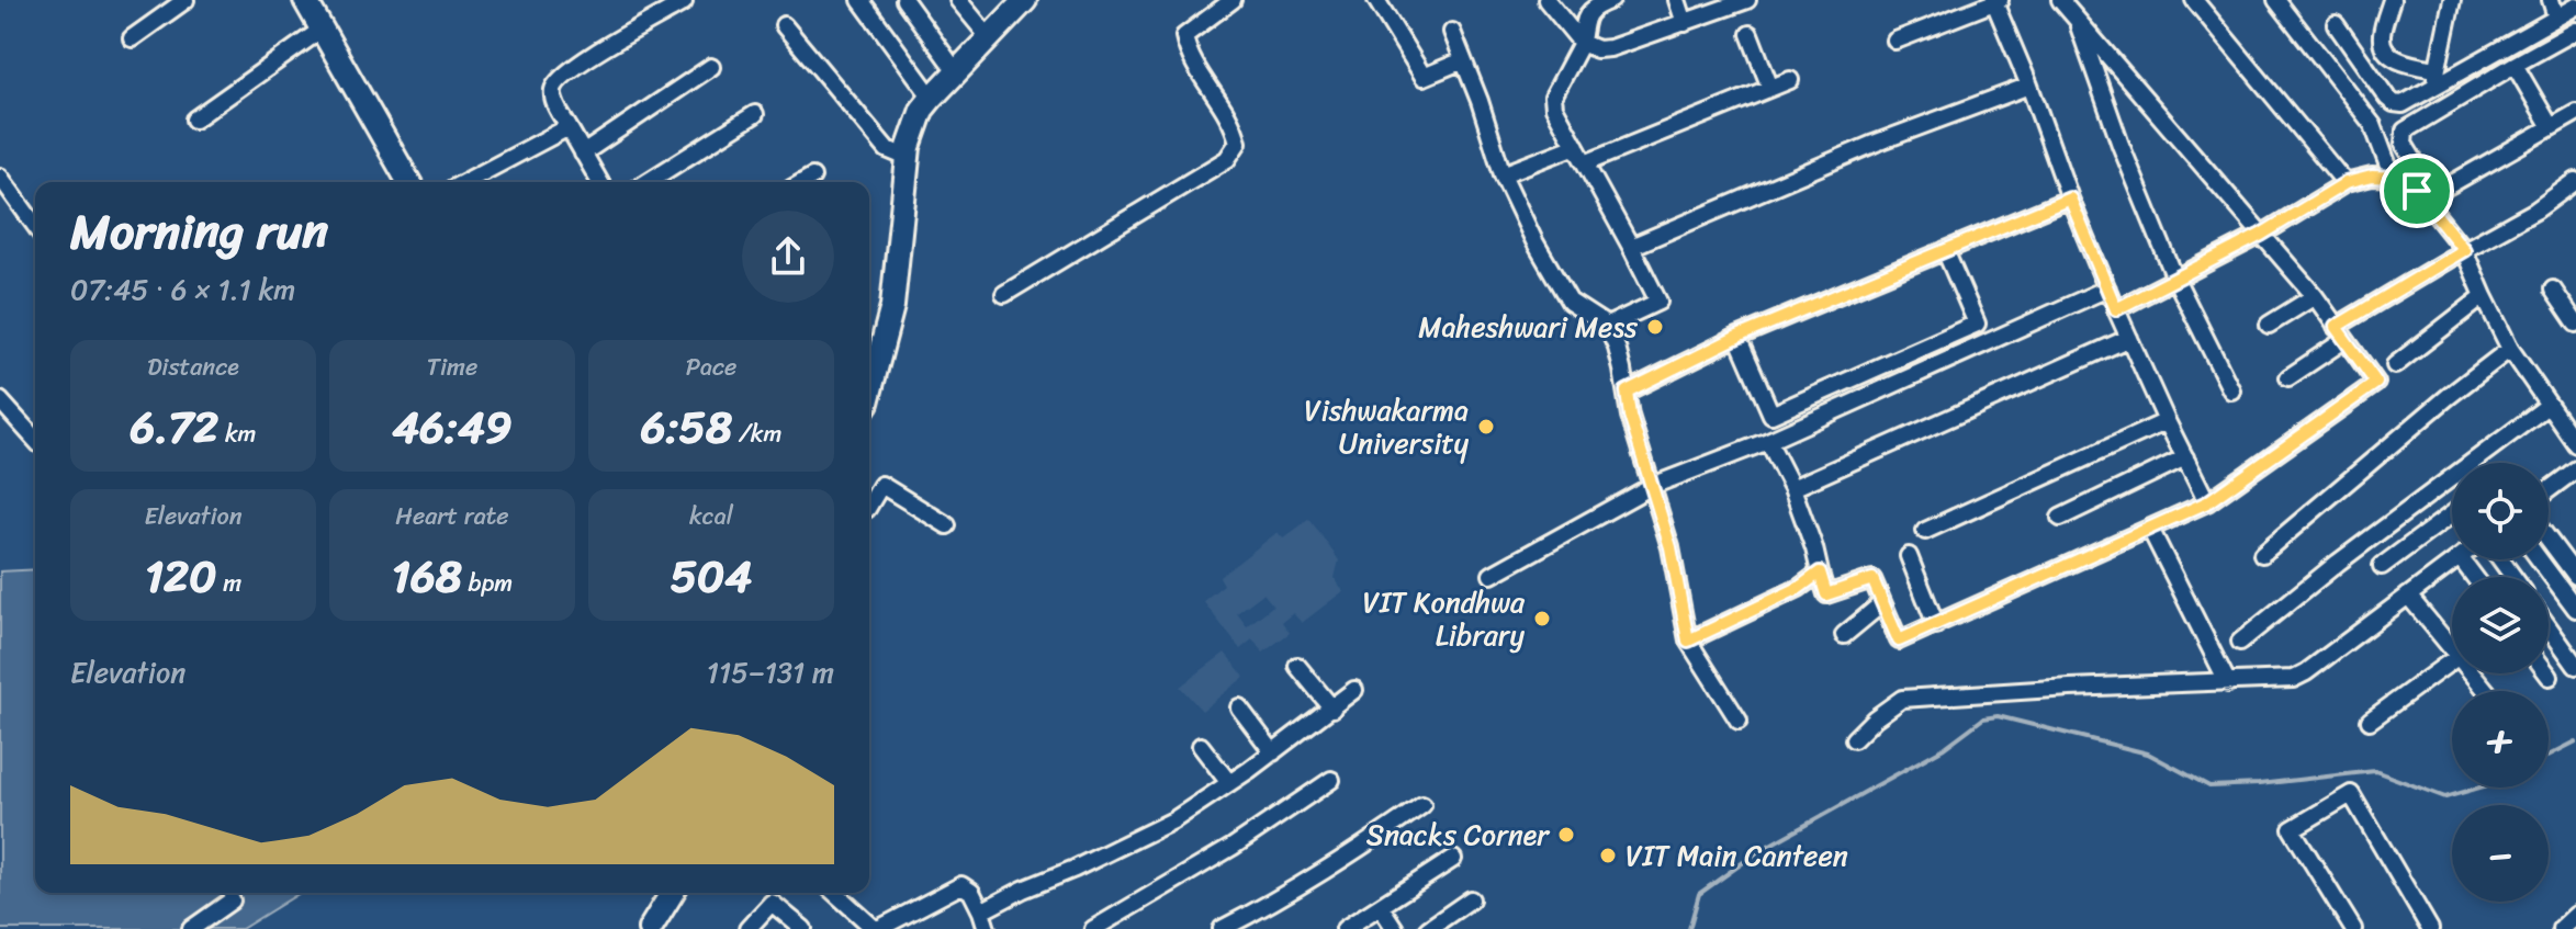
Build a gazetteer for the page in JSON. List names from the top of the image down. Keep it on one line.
{"places":["Maheshwari Mess","Vishwakarma University","VIT Kondhwa Library","Snacks Corner","VIT Main Canteen"],"page":{"heading":["Morning run","07:45 · 6 × 1.1 km"],"stats":[["Distance","6.72 km"],["Time","46:49"],["Pace","6:58 /km"],["Elevation","120 m"],["Heart rate","168 bpm"],["kcal","504"]],"map_buttons":["+","−"],"chart":["Elevation","115–131 m"]}}
